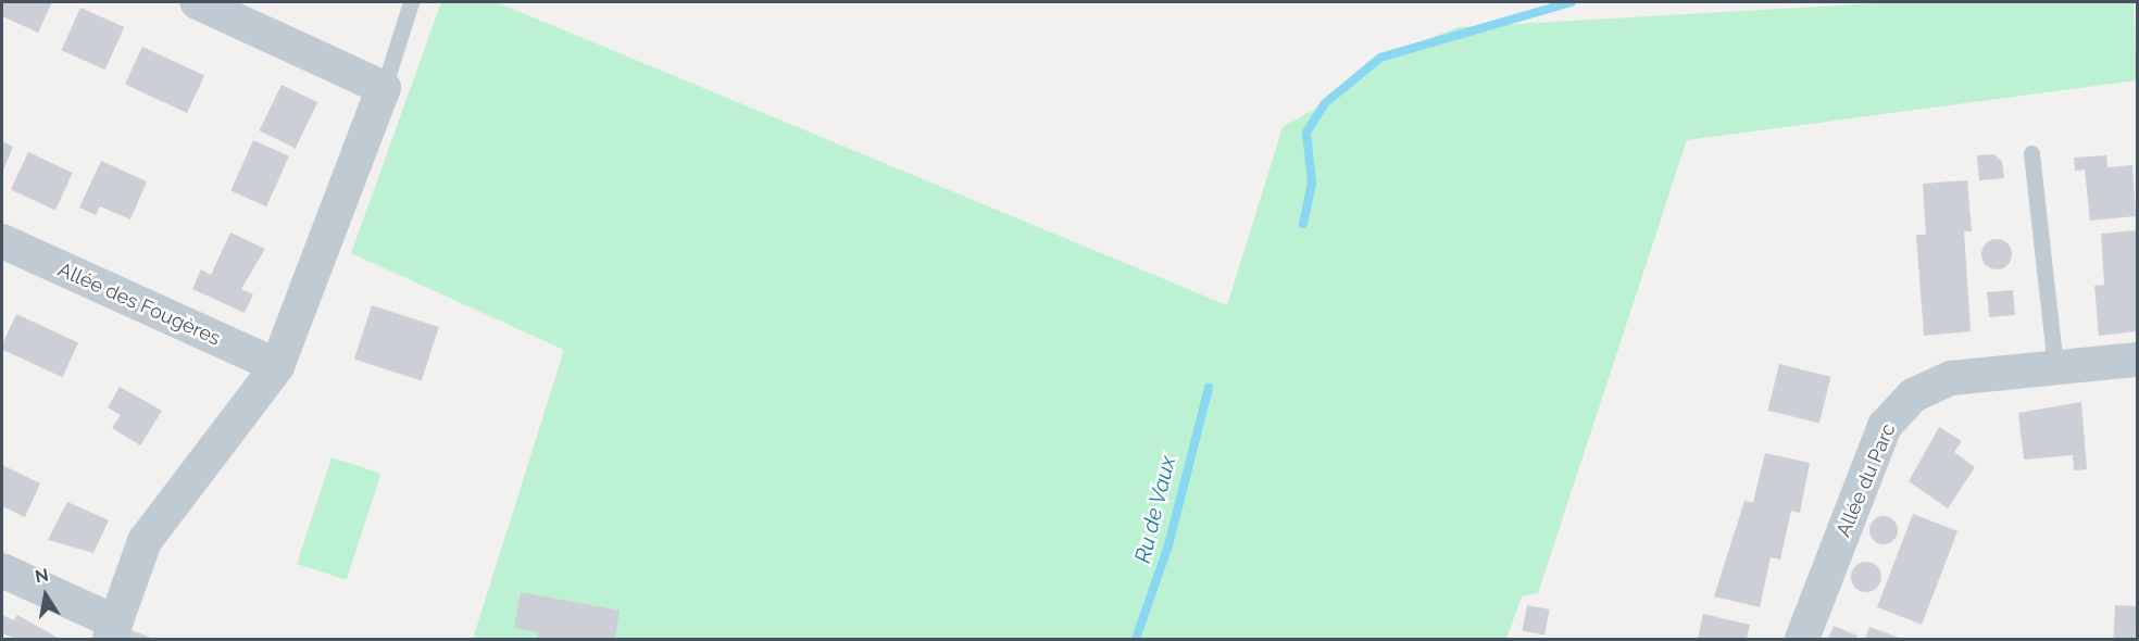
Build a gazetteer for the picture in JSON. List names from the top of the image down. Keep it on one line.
{"streets":{"street":["Allée des Fougères","Allée du Parc"]},"water":["Ru de Vaux"],"north":"top"}
